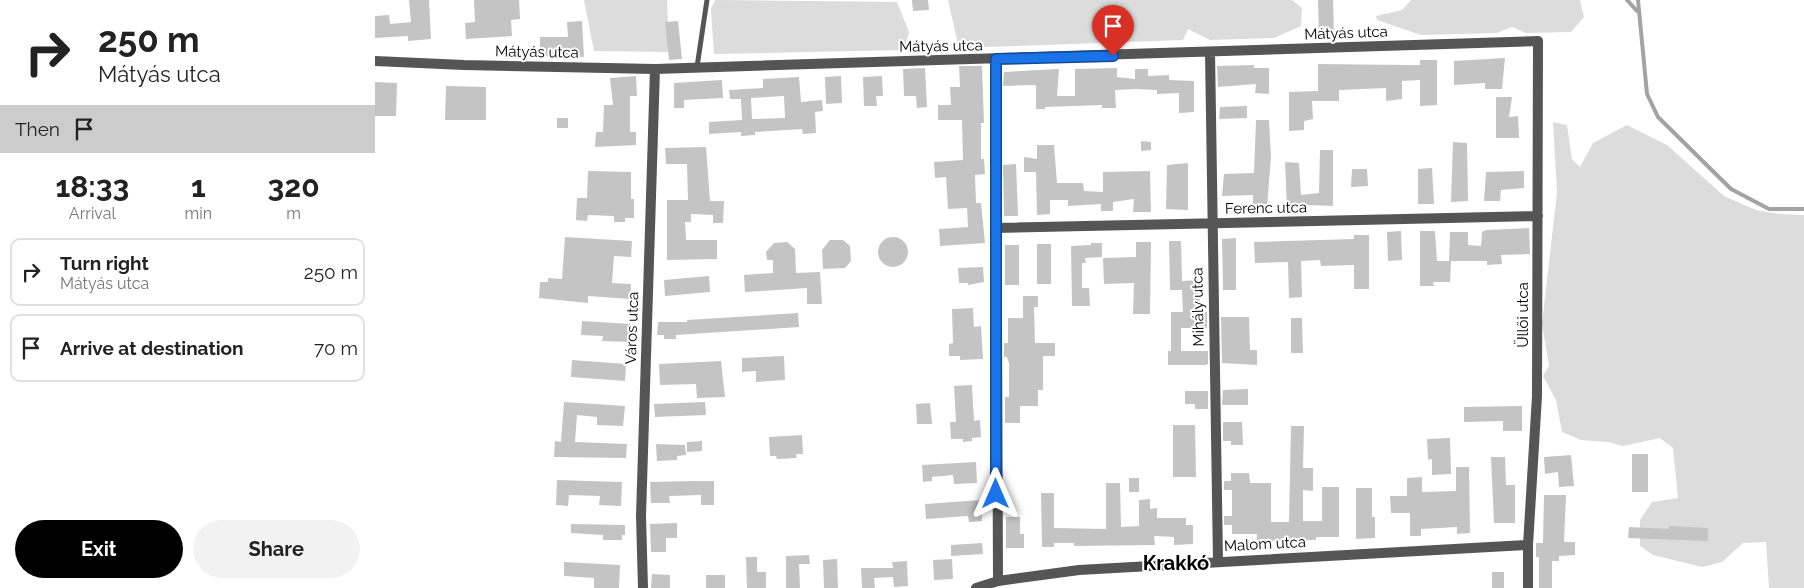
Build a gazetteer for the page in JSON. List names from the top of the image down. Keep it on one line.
{"streets":{"street":["Mátyás utca","Ferenc utca","Mihály utca","Üllői utca","Város utca","Malom utca"]},"crossings":[["Mátyás utca","Mihály utca"],["Mátyás utca","Üllői utca"],["Mátyás utca","Város utca"],["Ferenc utca","Mihály utca"],["Ferenc utca","Üllői utca"],["Mihály utca","Malom utca"],["Üllői utca","Malom utca"]],"districts":["Krakkó"],"page":{"turn":["250 m","Mátyás utca"],"then":"Then","eta":["18:33","Arrival","1","min","320","m"],"list":[{"name":"Turn right","note":"Mátyás utca","value":"250 m"},{"name":"Arrive at destination","value":"70 m"}],"buttons":["Exit","Share"]}}
